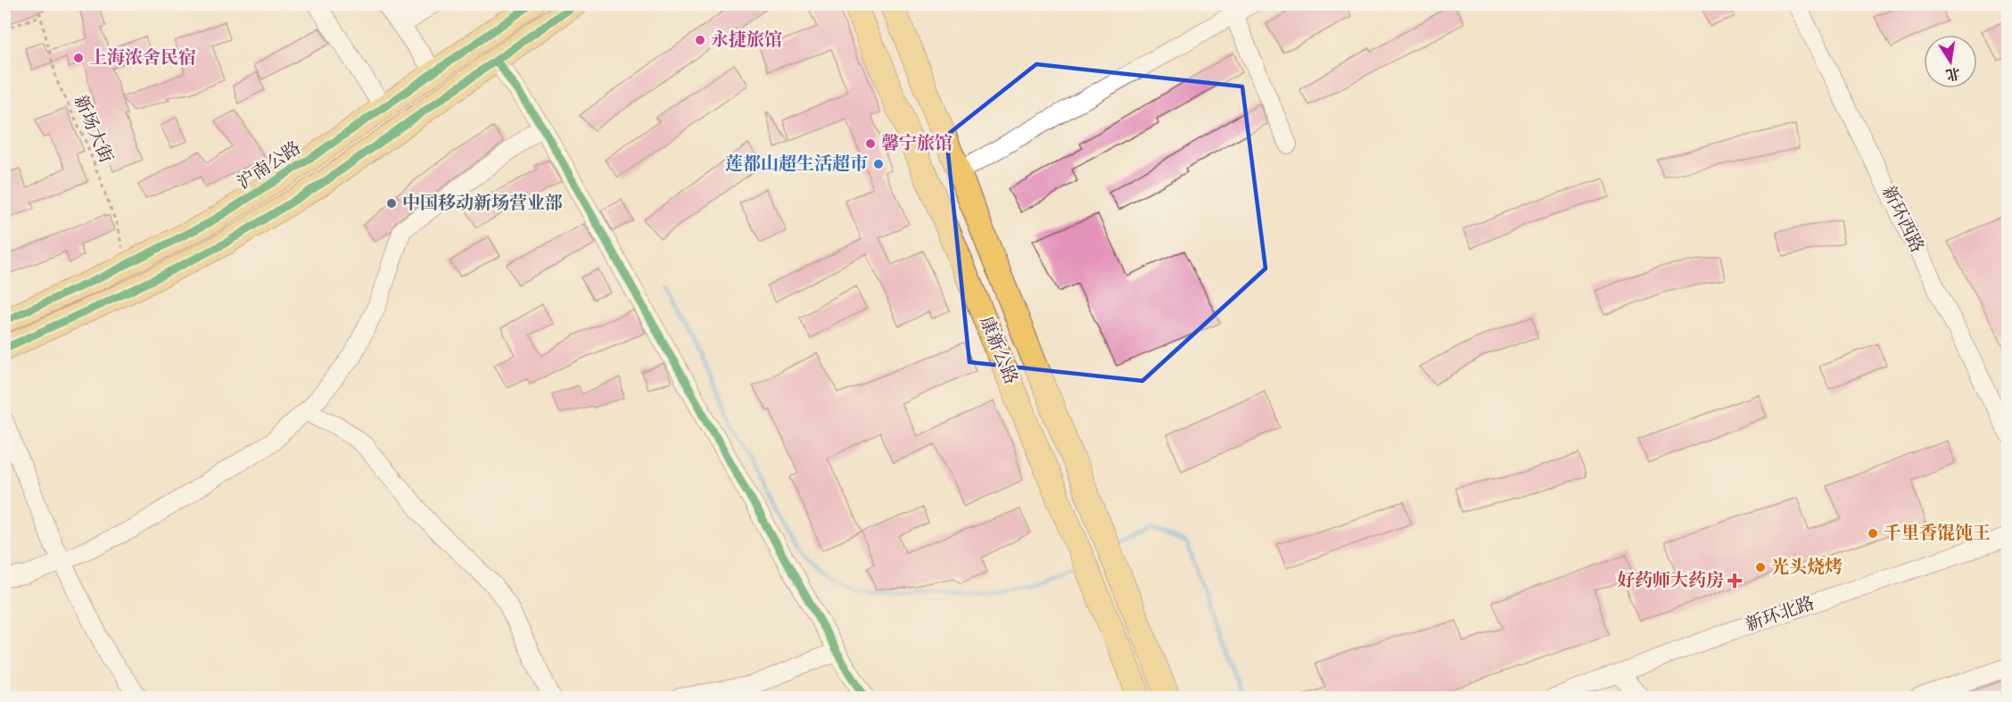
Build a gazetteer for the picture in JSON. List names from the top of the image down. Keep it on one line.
{"streets":{"main road":["沪南公路","康新公路"],"street":["新环西路","新环北路"],"path":["新场大街"]},"crossings":[["新场大街","沪南公路"]],"places":{"other":["永捷旅馆","上海浓舍民宿","馨宁旅馆","莲都山超生活超市","中国移动新场营业部","千里香馄饨王","光头烧烤"],"health":["好药师大药房"]},"north":"bottom"}
